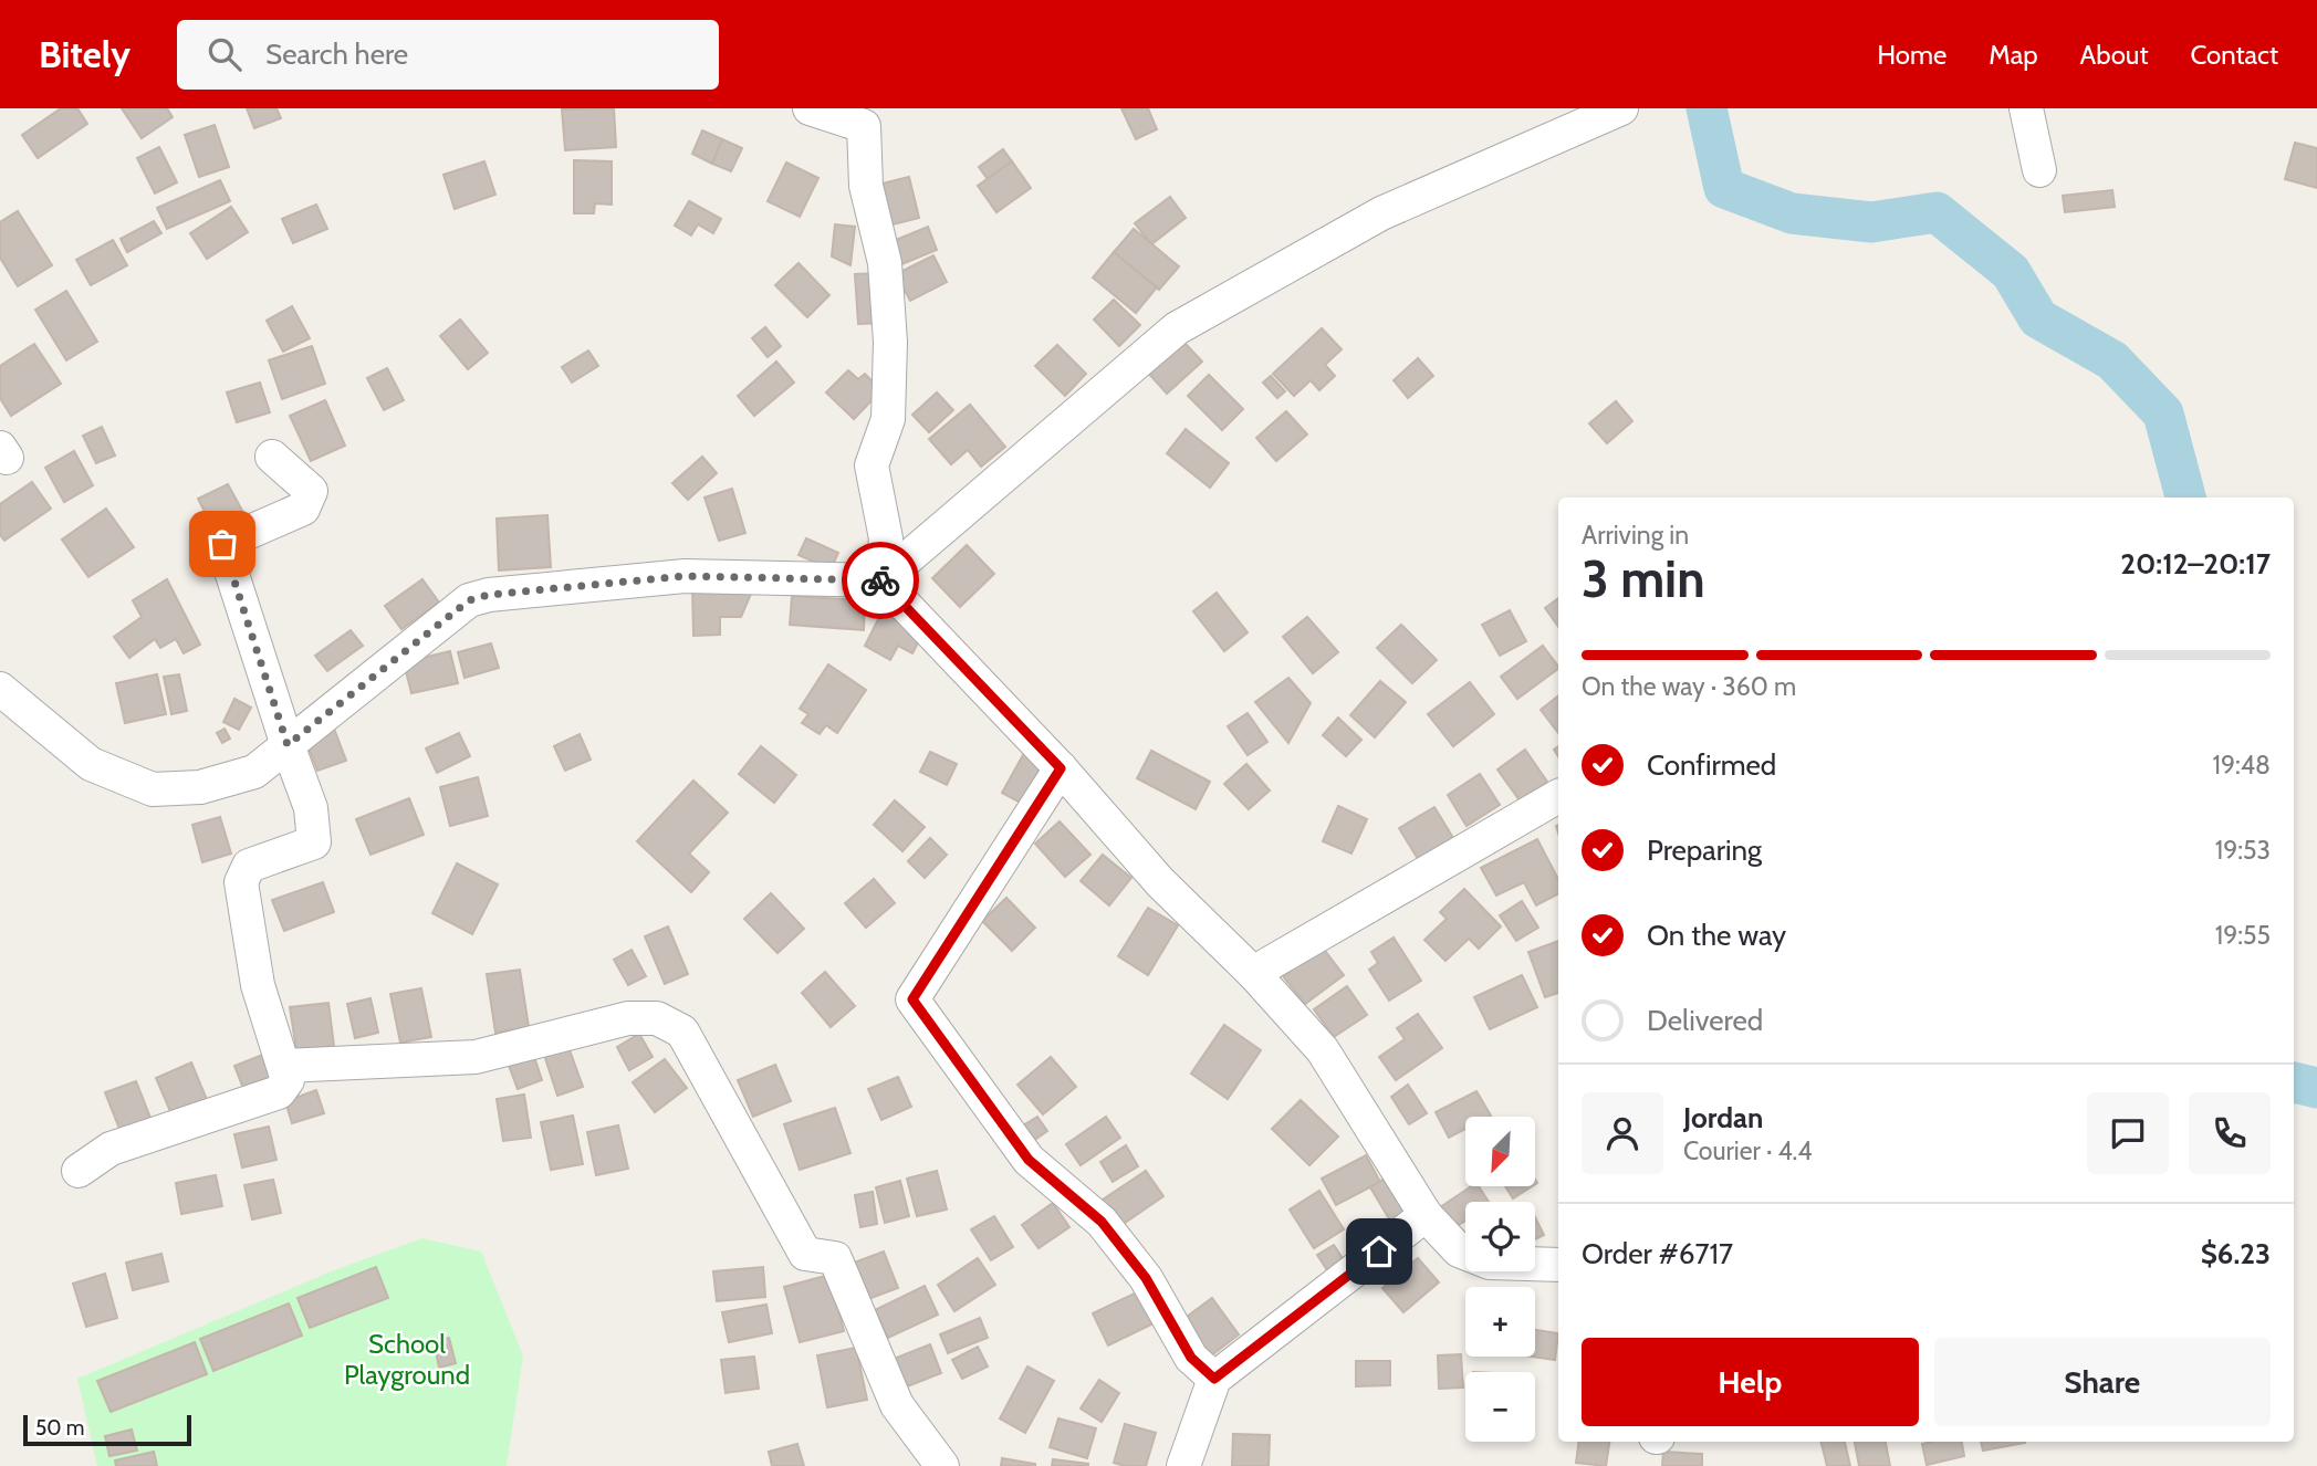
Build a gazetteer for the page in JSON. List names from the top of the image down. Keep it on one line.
{"parks":["School Playground"],"scale_bar":"50 m","north":"bottom left","page":{"header":"Bitely","search":"Search here","nav":["Home","Map","About","Contact"],"heading":["3 min","Arriving in","20:12–20:17"],"panel":["Jordan","Courier · 4.4","Order #6717","$6.23"],"bar":"On the way · 360 m","list":[["Confirmed","19:48"],["Preparing","19:53"],["On the way","19:55"],"Delivered"],"map_buttons":["+","−"],"buttons":["Help","Share"],"scale":"50 m"}}
